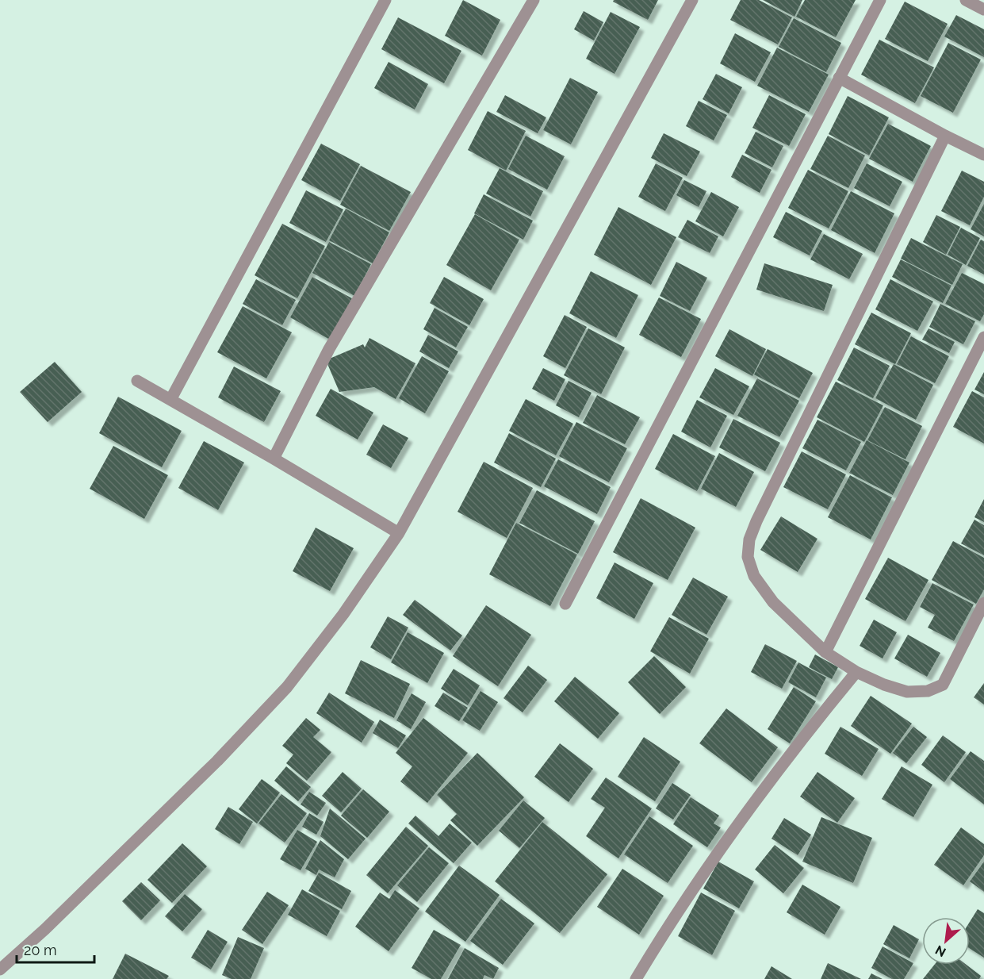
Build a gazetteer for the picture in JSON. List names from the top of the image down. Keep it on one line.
{"scale_bar":"20 m","north":"bottom left"}
